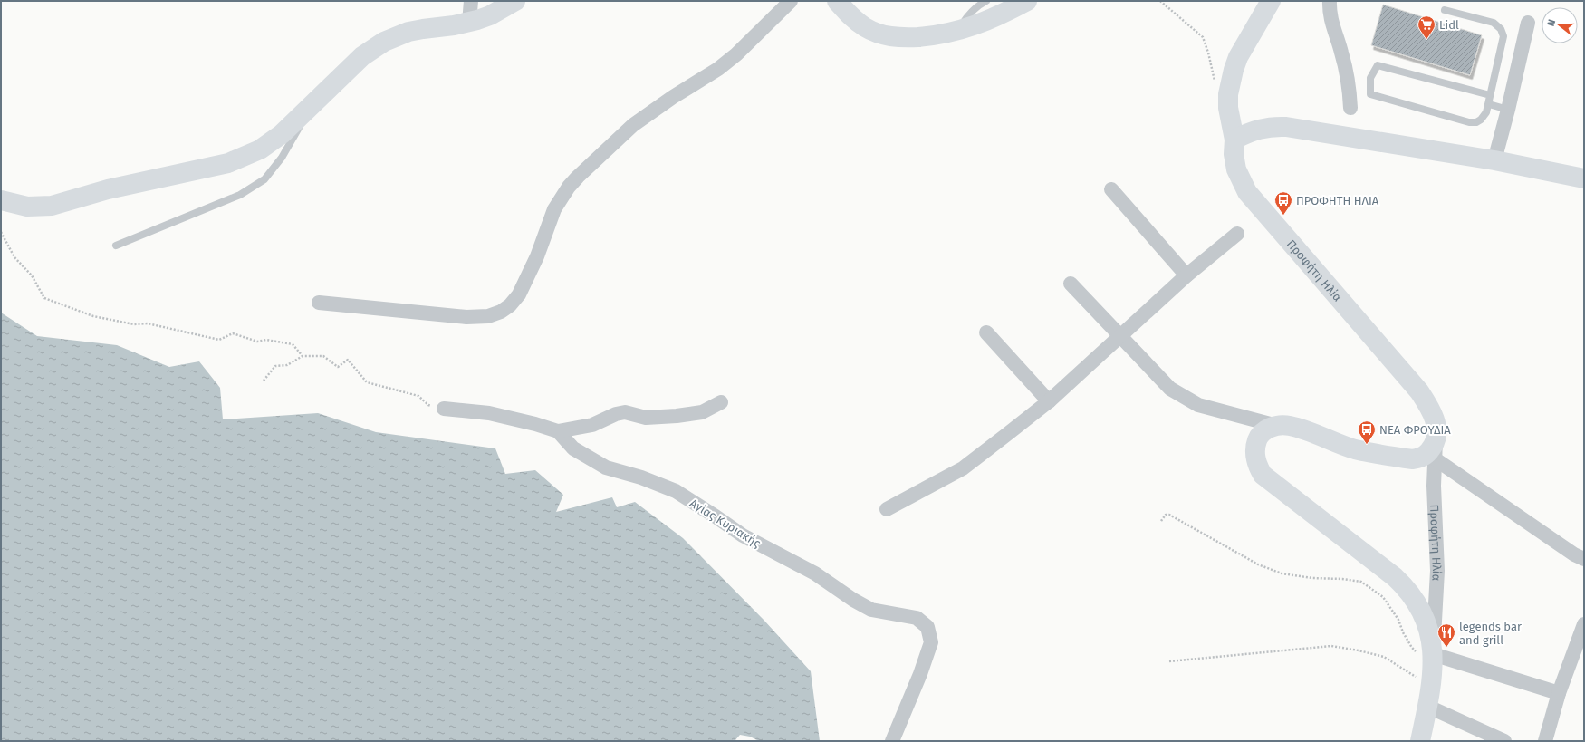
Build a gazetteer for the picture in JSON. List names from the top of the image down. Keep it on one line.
{"streets":{"street":["Προφήτη Ηλία","Αγίας Κυριακής"]},"places":{"supermarket":["Lidl"],"bus stop":["ΠΡΟΦΗΤΗ ΗΛΙΑ","ΝΕΑ ΦΡΟΥΔΙΑ"],"restaurant":["legends bar and grill"]},"north":"left"}
